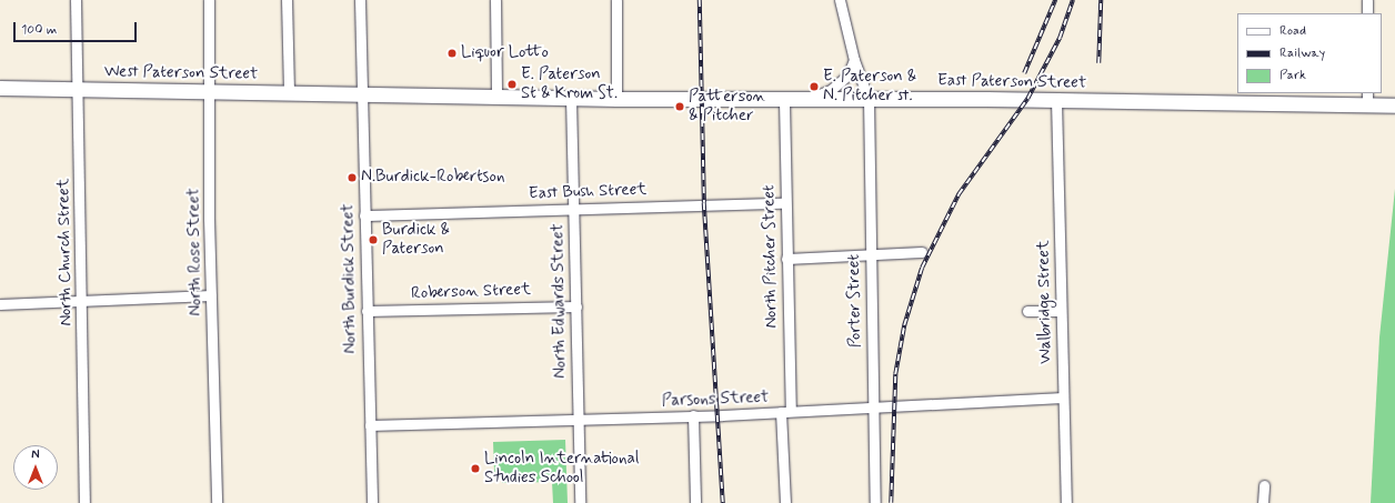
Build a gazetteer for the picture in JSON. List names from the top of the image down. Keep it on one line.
{"streets":{"street":["West Paterson Street","East Paterson Street","East Bush Street","North Church Street","North Rose Street","North Pitcher Street","North Burdick Street","Roberson Street","North Edwards Street","Porter Street","Walbridge Street","Parsons Street"]},"crossings":[["West Paterson Street","East Paterson Street"],["West Paterson Street","North Church Street"],["West Paterson Street","North Rose Street"],["West Paterson Street","North Burdick Street"],["East Paterson Street","North Pitcher Street"],["East Paterson Street","North Burdick Street"],["East Paterson Street","North Edwards Street"],["East Paterson Street","Porter Street"],["East Paterson Street","Walbridge Street"],["East Bush Street","North Pitcher Street"],["East Bush Street","North Burdick Street"],["East Bush Street","North Edwards Street"],["North Pitcher Street","Parsons Street"],["North Burdick Street","Roberson Street"],["North Burdick Street","Parsons Street"],["Roberson Street","North Edwards Street"],["North Edwards Street","Parsons Street"],["Porter Street","Parsons Street"],["Walbridge Street","Parsons Street"]],"places":["Liquor Lotto","E. Paterson St & Krom St.","E. Paterson & N. Pitcher st.","Patterson & Pitcher","N.Burdick-Robertson","Burdick & Paterson","Lincoln International Studies School"],"legend":["Road","Railway","Park"],"scale_bar":"100 m","north":"top"}
